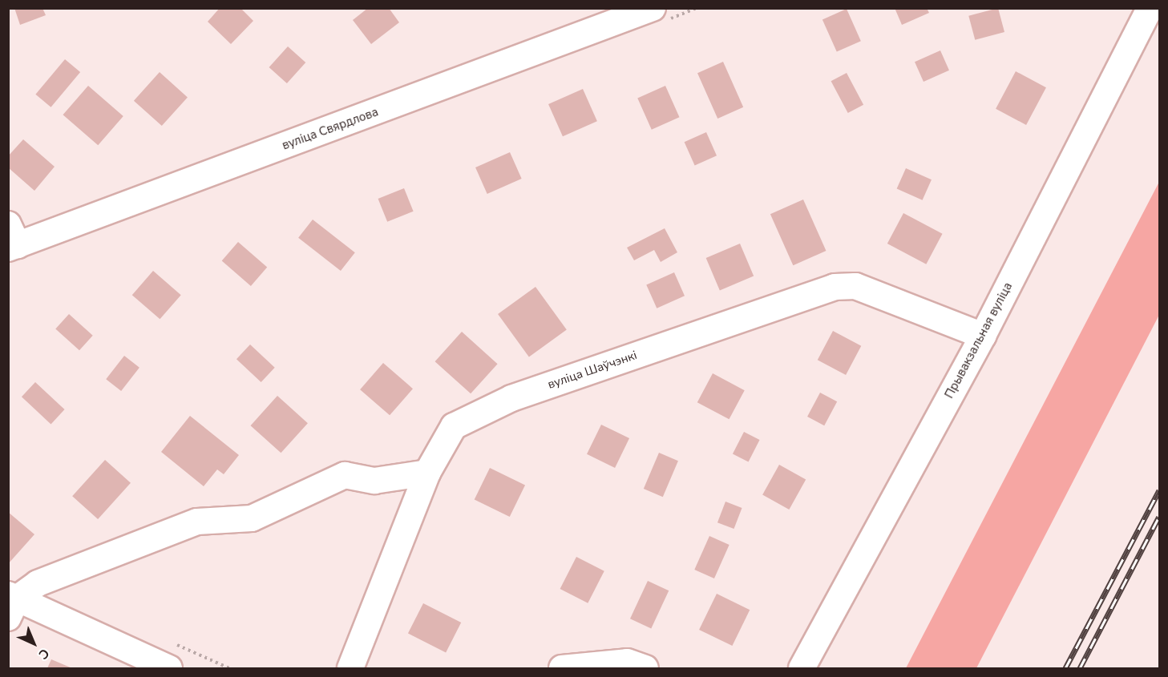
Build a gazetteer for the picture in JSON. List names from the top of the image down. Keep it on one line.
{"streets":{"street":["вуліца Свярдлова","Прывакзальная вуліца","вуліца Шаўчэнкі"]},"crossings":[["Прывакзальная вуліца","вуліца Шаўчэнкі"]],"north":"bottom right"}
